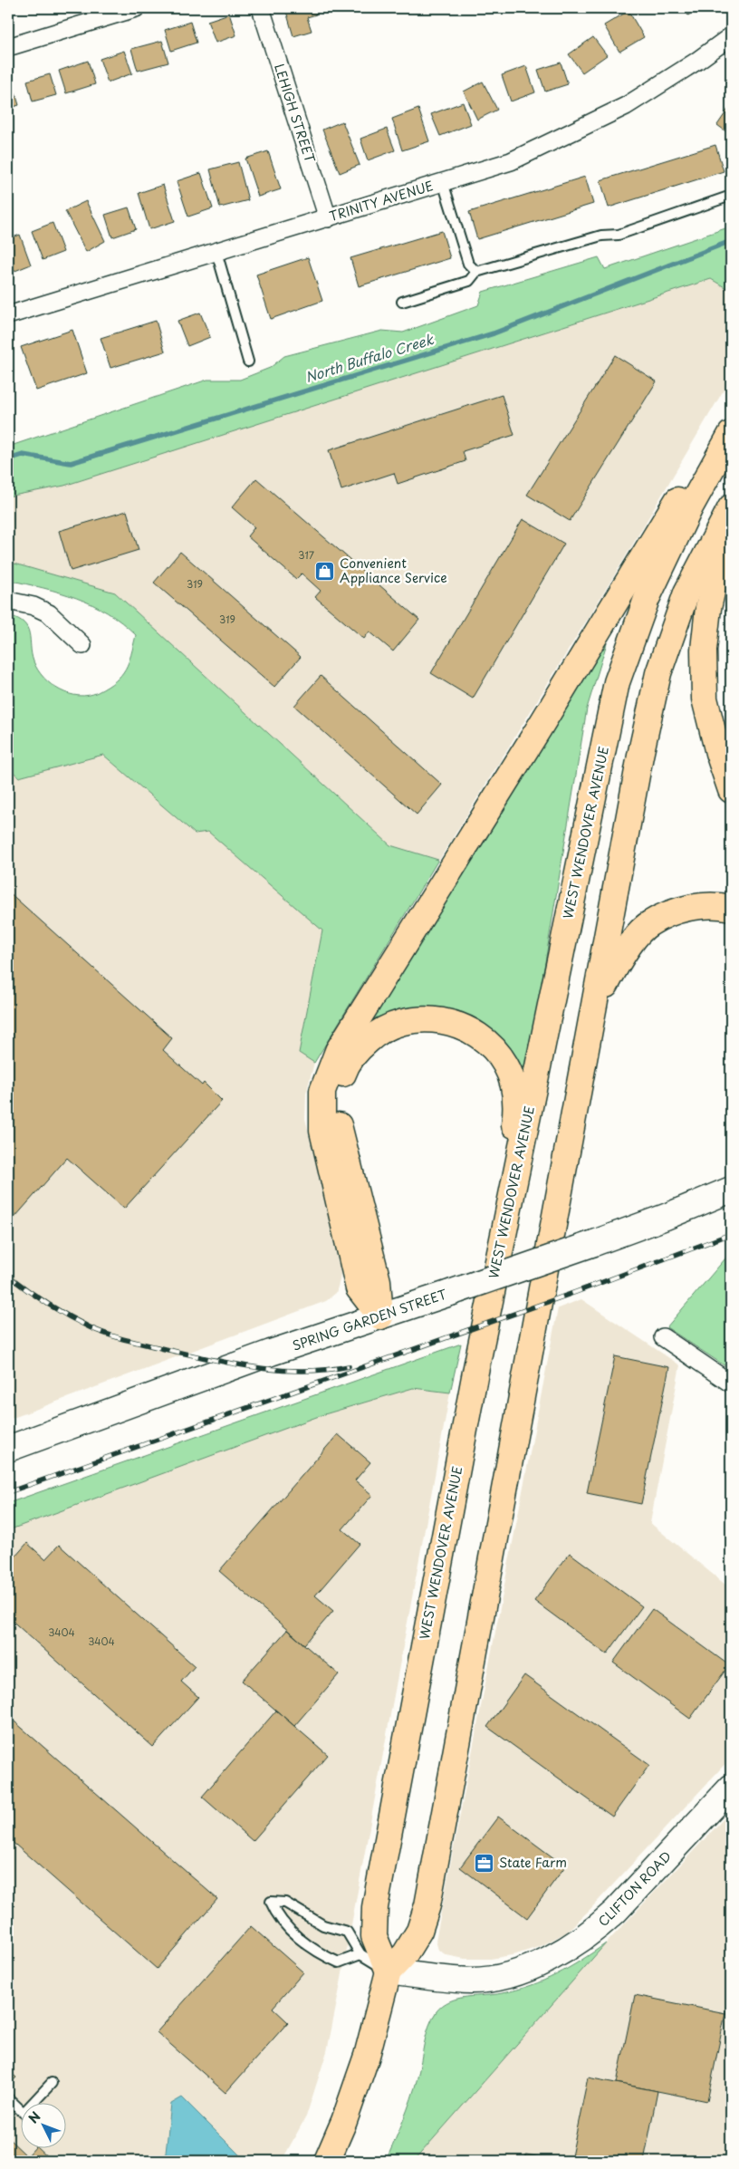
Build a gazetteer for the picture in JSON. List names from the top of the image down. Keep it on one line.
{"streets":{"highway":["WEST WENDOVER AVENUE"],"main road":["SPRING GARDEN STREET","CLIFTON ROAD"],"street":["LEHIGH STREET","TRINITY AVENUE"]},"crossings":[["LEHIGH STREET","TRINITY AVENUE"],["WEST WENDOVER AVENUE","CLIFTON ROAD"]],"water":["North Buffalo Creek"],"places":{"shop":["Convenient Appliance Service"],"office":["State Farm"]},"house_numbers":["317","319","319","3404","3404"],"north":"top left"}
